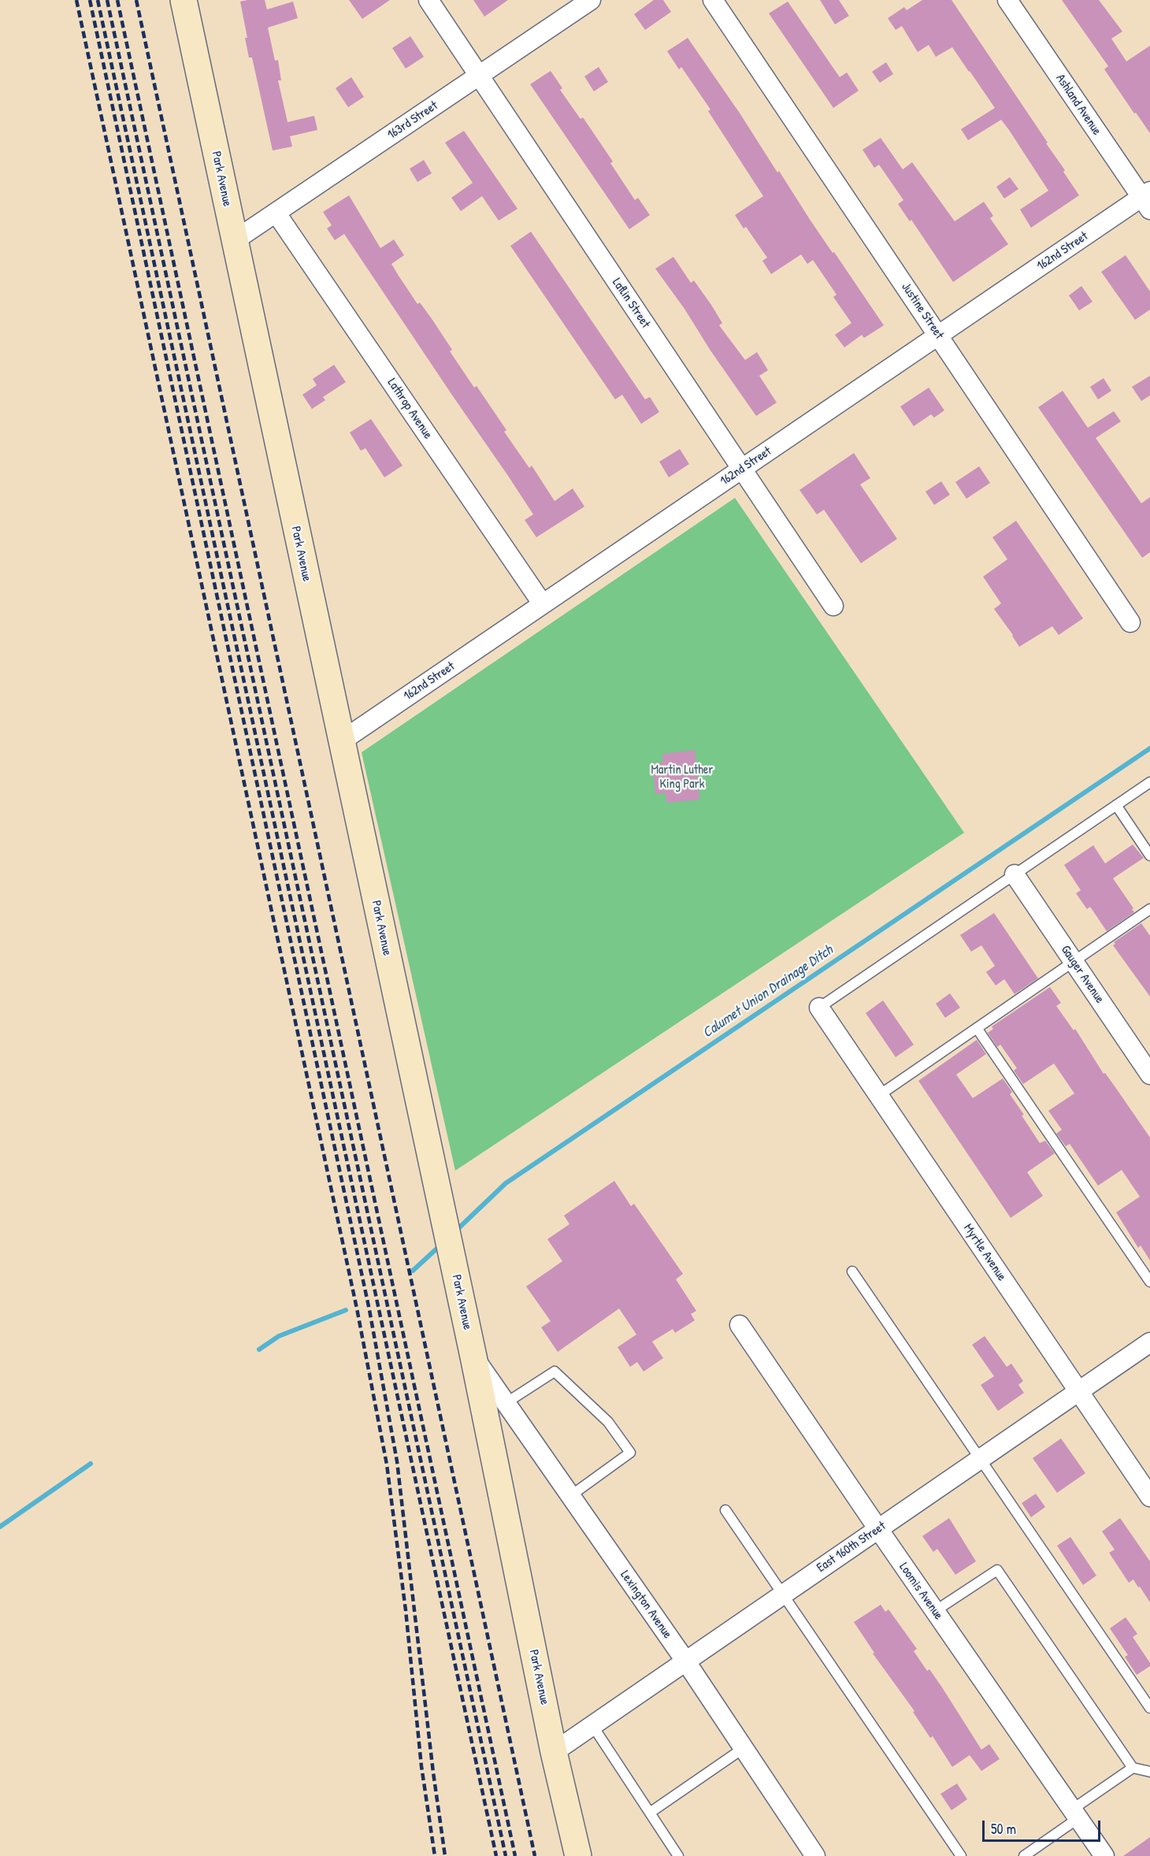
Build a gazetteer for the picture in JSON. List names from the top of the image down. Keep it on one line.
{"streets":{"street":["Ashland Avenue","163rd Street","Park Avenue","162nd Street","Laflin Street","Justine Street","Lathrop Avenue","Gauger Avenue","Myrtle Avenue","East 160th Street","Loomis Avenue","Lexington Avenue"]},"crossings":[["Ashland Avenue","162nd Street"],["163rd Street","Park Avenue"],["163rd Street","Laflin Street"],["163rd Street","Lathrop Avenue"],["Park Avenue","162nd Street"],["Park Avenue","East 160th Street"],["Park Avenue","Lexington Avenue"],["162nd Street","Laflin Street"],["162nd Street","Justine Street"],["162nd Street","Lathrop Avenue"],["Myrtle Avenue","East 160th Street"],["East 160th Street","Loomis Avenue"],["East 160th Street","Lexington Avenue"]],"water":["Calumet Union Drainage Ditch"],"parks":["Martin Luther King Park"],"scale_bar":"50 m"}
